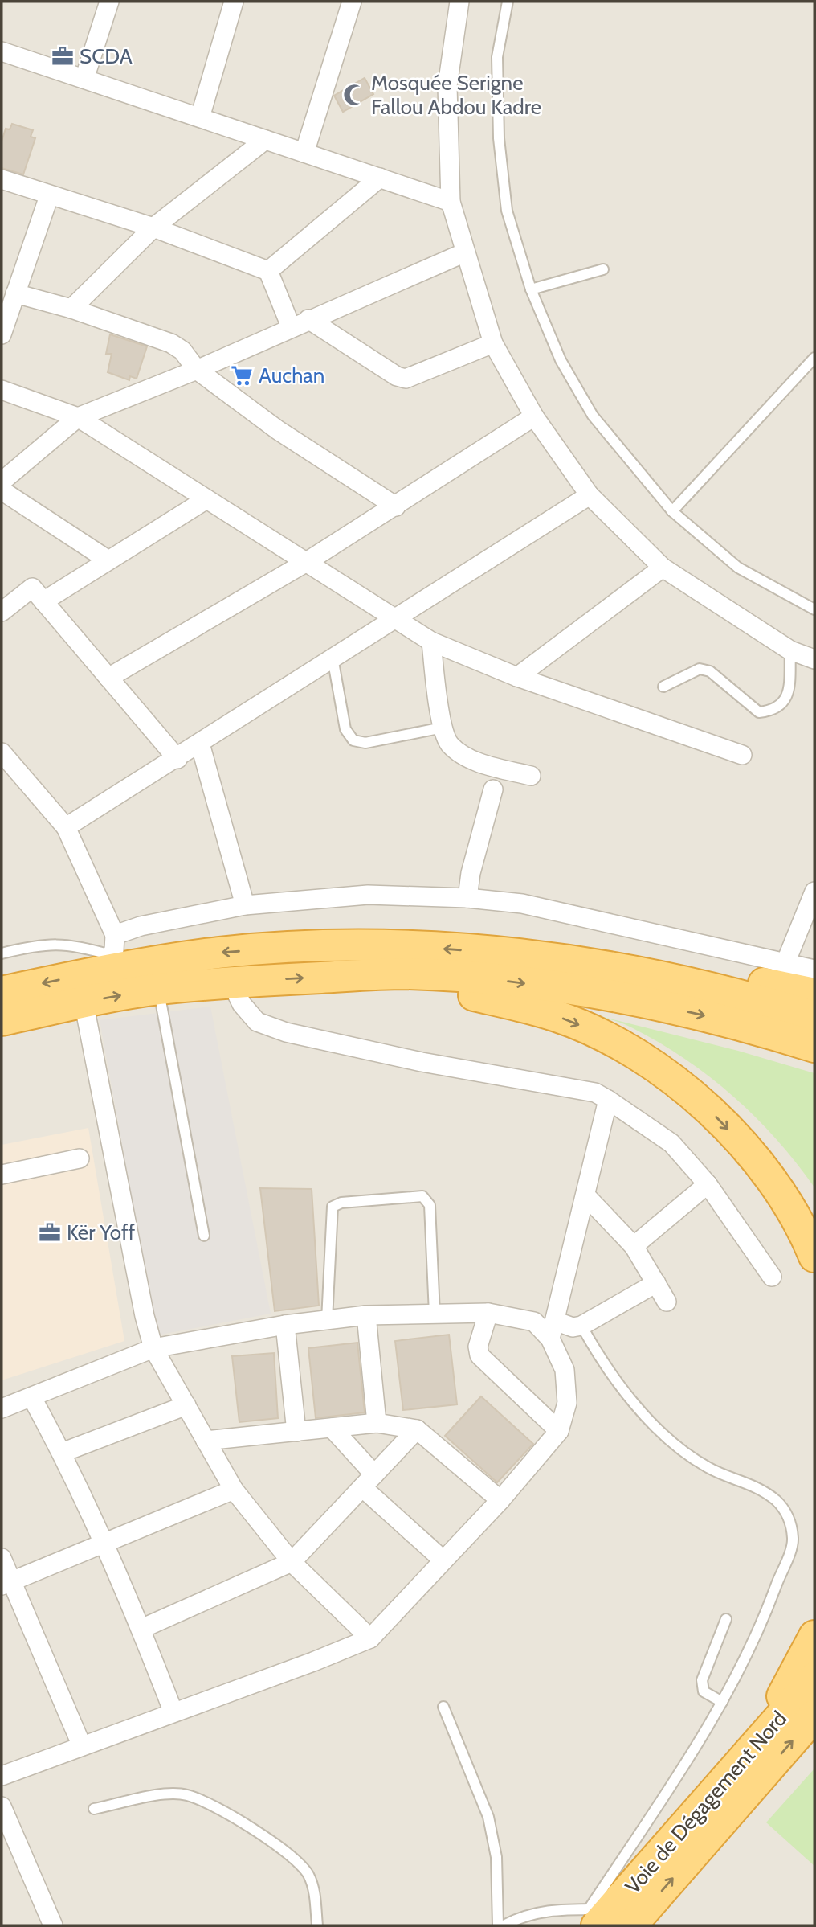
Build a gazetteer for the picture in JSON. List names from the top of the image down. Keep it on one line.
{"streets":{"highway":["Voie de Dégagement Nord"]},"places":{"office":["SCDA","Kër Yoff"],"mosque":["Mosquée Serigne Fallou Abdou Kadre"],"supermarket":["Auchan"]}}
